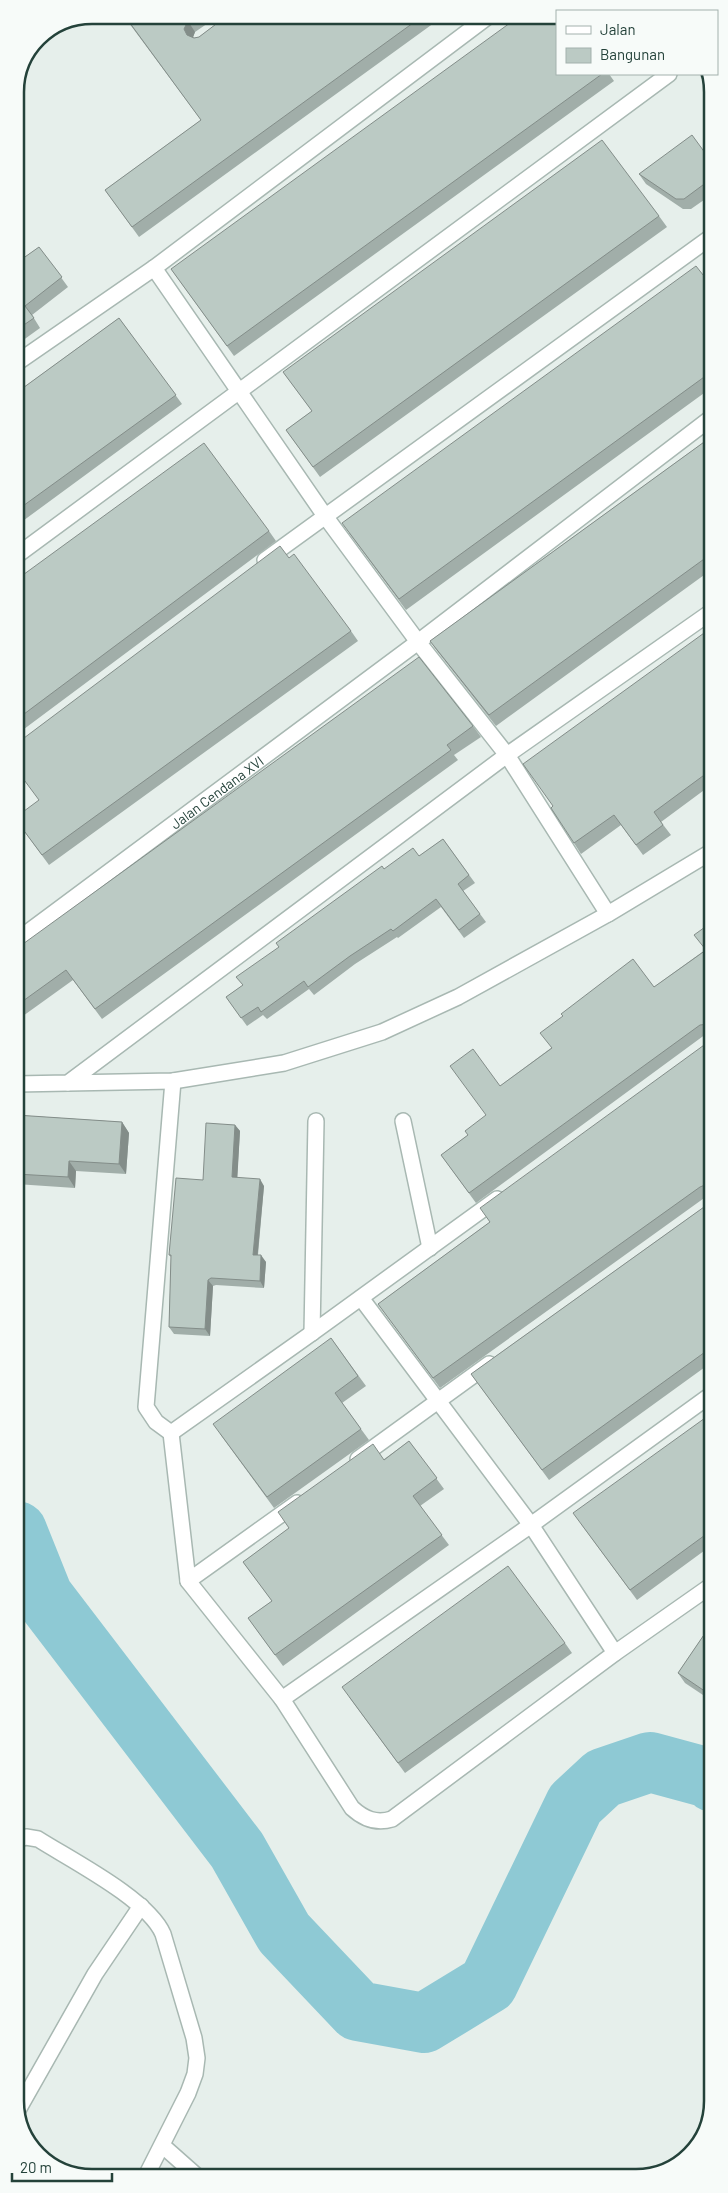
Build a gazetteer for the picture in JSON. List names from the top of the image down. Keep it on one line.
{"streets":{"street":["Jalan Cendana XVI"]},"legend":["Jalan","Bangunan"],"scale_bar":"20 m"}
